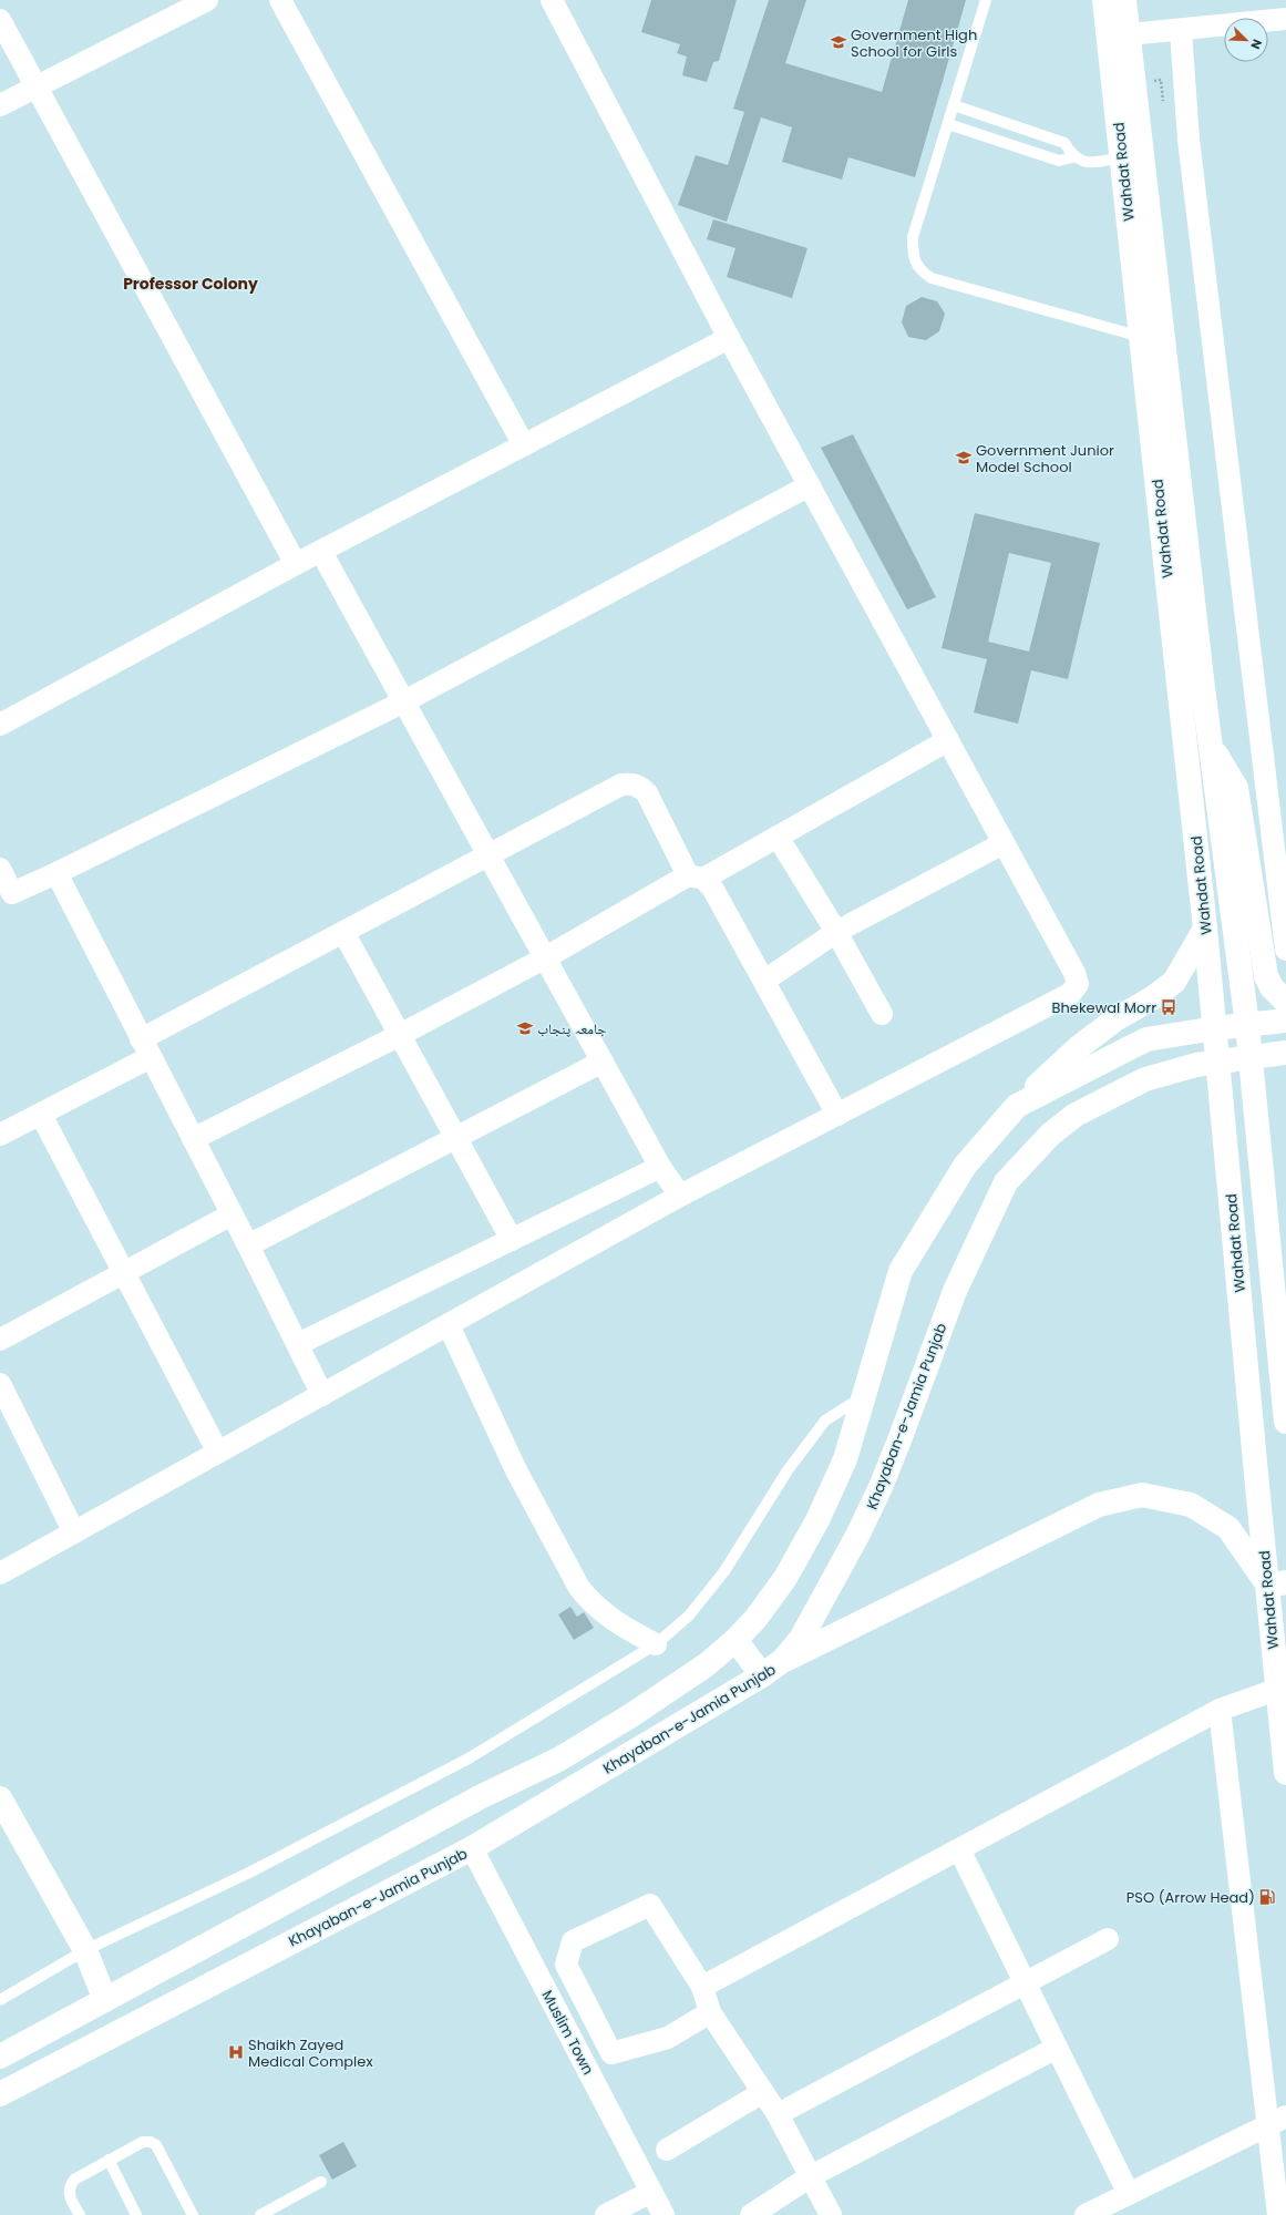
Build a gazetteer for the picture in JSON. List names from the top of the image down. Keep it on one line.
{"streets":{"main road":["Wahdat Road","Khayaban-e-Jamia Punjab"],"street":["Muslim Town"]},"crossings":[["Wahdat Road","Khayaban-e-Jamia Punjab"],["Khayaban-e-Jamia Punjab","Muslim Town"]],"districts":["Professor Colony"],"places":{"school or university":["Government High School for Girls","Government Junior Model School","جامعہ پنجاب"],"bus stop":["Bhekewal Morr"],"fuel station":["PSO (Arrow Head)"],"hospital":["Shaikh Zayed Medical Complex"]},"north":"bottom right"}
